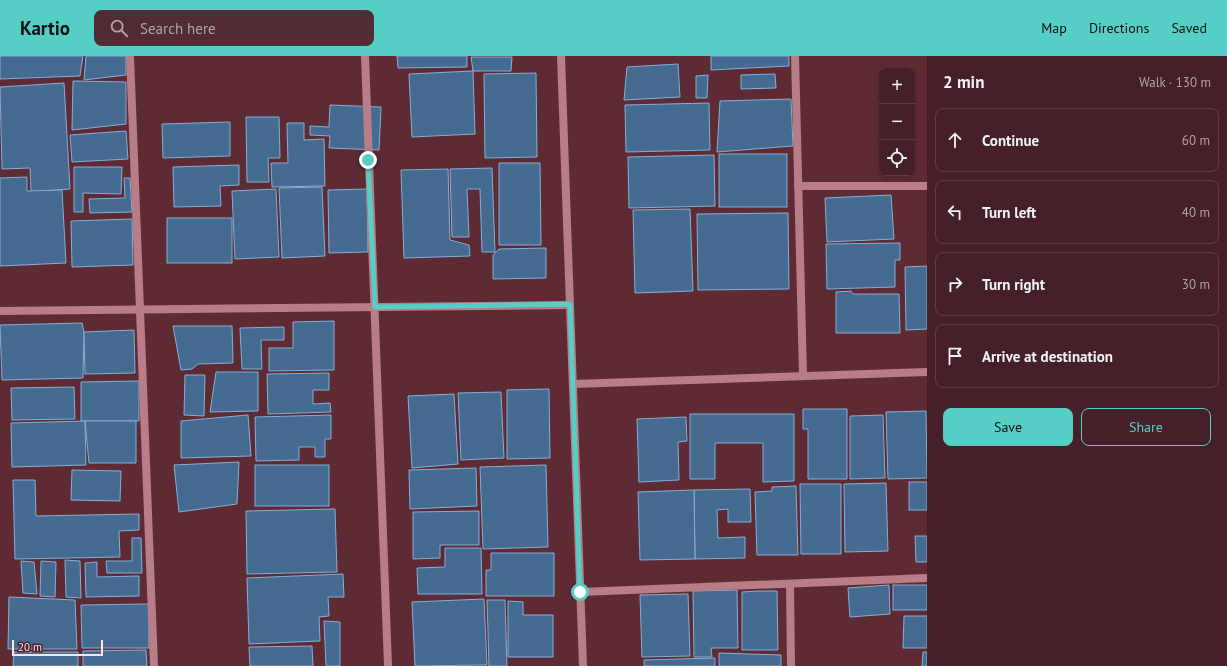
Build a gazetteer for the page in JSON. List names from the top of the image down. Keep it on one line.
{"scale_bar":"20 m","page":{"header":"Kartio","search":"Search here","nav":["Map","Directions","Saved"],"heading":["2 min","Walk · 130 m"],"map_buttons":["+","−"],"list":[["Continue","60 m"],["Turn left","40 m"],["Turn right","30 m"],"Arrive at destination"],"buttons":["Save","Share"],"scale":"20 m"}}
